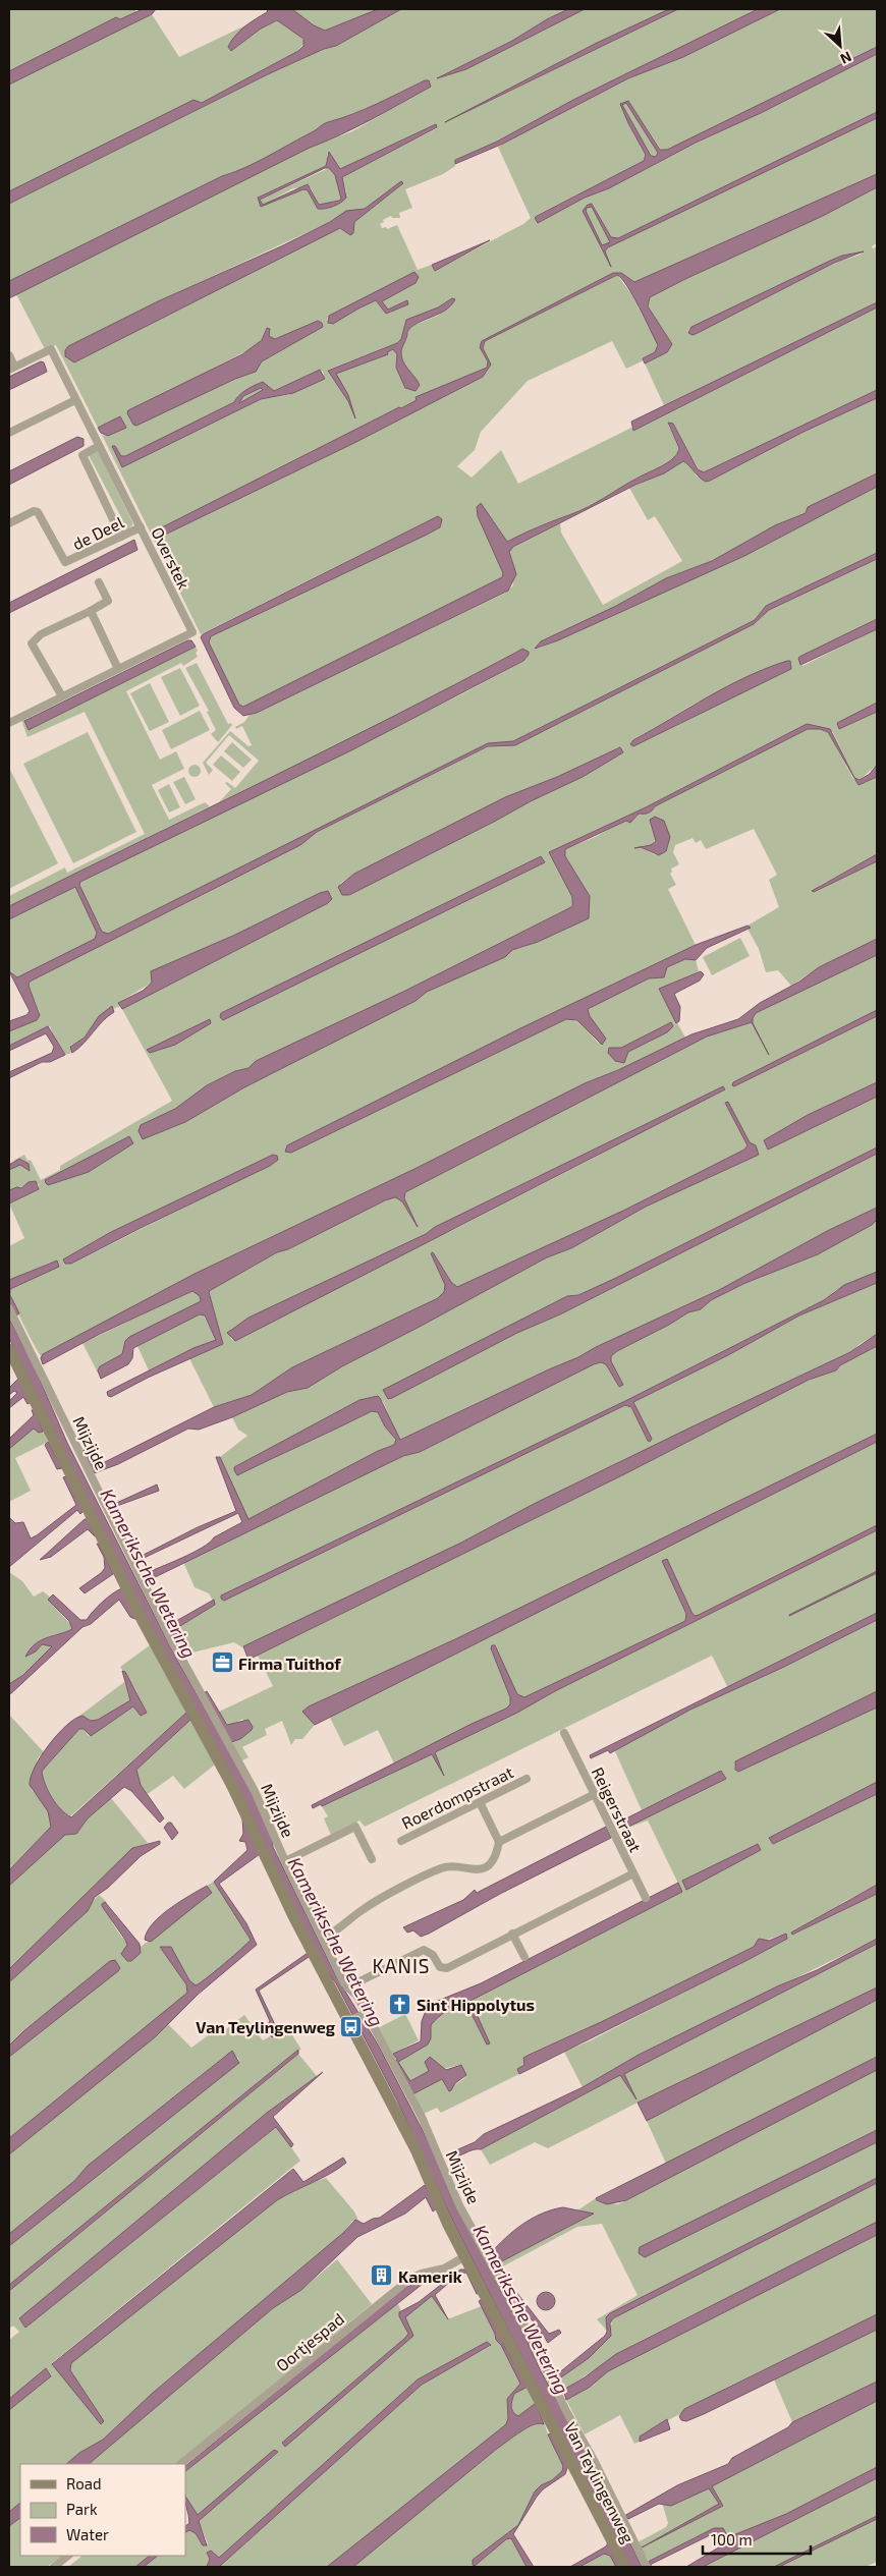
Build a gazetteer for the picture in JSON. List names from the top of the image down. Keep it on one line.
{"streets":{"street":["de Deel","Overstek","Mijzijde","Roerdompstraat","Reigerstraat","Oortjespad","Van Teylingenweg"]},"crossings":[["de Deel","Overstek"],["Oortjespad","Van Teylingenweg"]],"districts":["KANIS"],"water":["Kameriksche Wetering"],"places":{"office":["Firma Tuithof"],"church":["Sint Hippolytus"],"bus stop":["Van Teylingenweg"],"building":["Kamerik"]},"legend":["Road","Park","Water"],"scale_bar":"100 m","north":"bottom right"}
